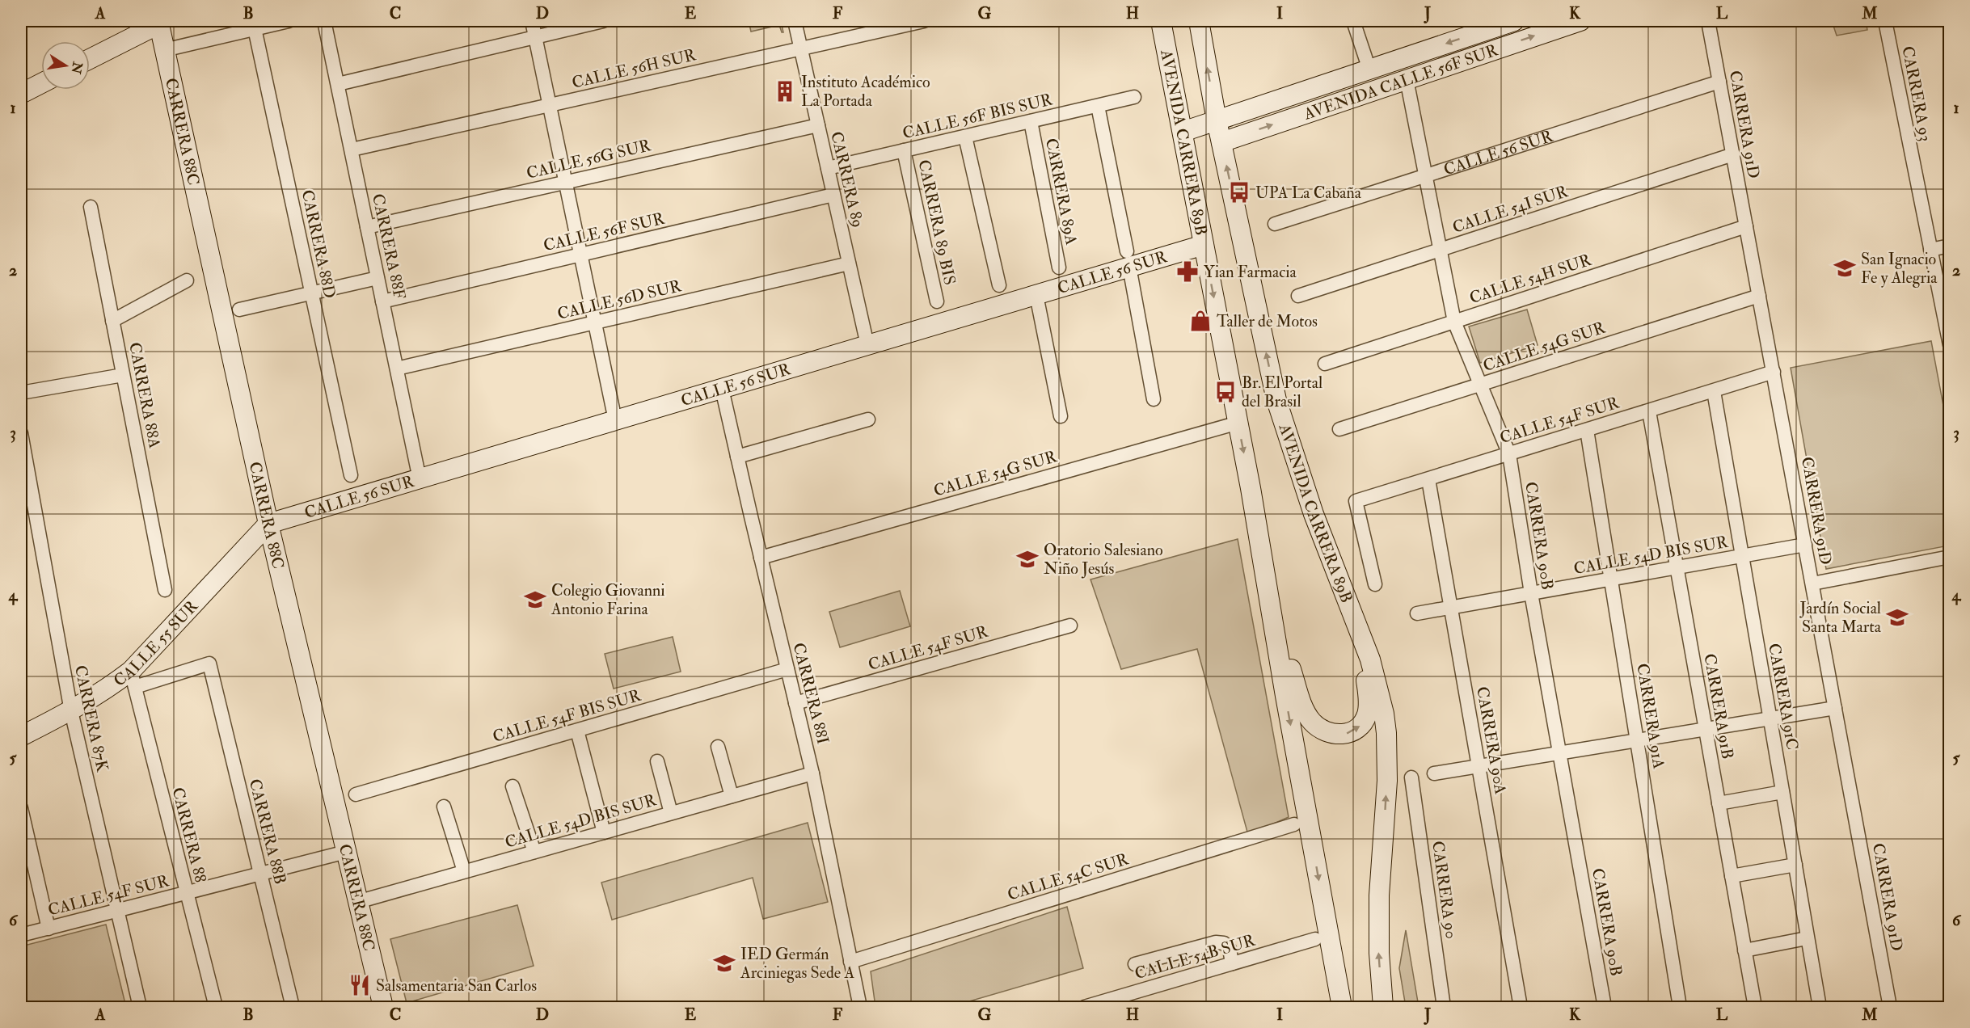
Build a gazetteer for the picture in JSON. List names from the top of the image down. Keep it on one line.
{"streets":{"street":["CALLE 56H SUR","AVENIDA CALLE 56F SUR","CARRERA 93","CALLE 56F BIS SUR","CARRERA 91D","CARRERA 88C","AVENIDA CARRERA 89B","CALLE 56 SUR","CALLE 56G SUR","CARRERA 89","CARRERA 89A","CALLE 54I SUR","CARRERA 89 BIS","CALLE 56F SUR","CARRERA 88D","CARRERA 88F","CALLE 54H SUR","CALLE 56D SUR","CALLE 54G SUR","CARRERA 88A","CALLE 54F SUR","CARRERA 90B","CALLE 54D BIS SUR","CALLE 55 SUR","CARRERA 88I","CARRERA 91C","CARRERA 91B","CALLE 54F BIS SUR","CARRERA 91A","CARRERA 87K","CARRERA 90A","CARRERA 88B","CARRERA 88","CALLE 54C SUR","CARRERA 90","CALLE 54B SUR"]},"crossings":[["CALLE 56H SUR","CARRERA 89"],["CALLE 56H SUR","CARRERA 88F"],["AVENIDA CALLE 56F SUR","AVENIDA CARRERA 89B"],["AVENIDA CALLE 56F SUR","CARRERA 90B"],["CALLE 56F BIS SUR","CARRERA 89"],["CALLE 56F BIS SUR","CARRERA 89A"],["CALLE 56F BIS SUR","CARRERA 89 BIS"],["CARRERA 91D","CALLE 56 SUR"],["CARRERA 91D","CALLE 54I SUR"],["CARRERA 91D","CALLE 54H SUR"],["CARRERA 91D","CALLE 54G SUR"],["CARRERA 91D","CALLE 54F SUR"],["CARRERA 91D","CALLE 54D BIS SUR"],["CARRERA 88C","CALLE 56 SUR"],["CARRERA 88C","CALLE 54F SUR"],["CARRERA 88C","CALLE 54D BIS SUR"],["CARRERA 88C","CALLE 55 SUR"],["AVENIDA CARRERA 89B","CALLE 56 SUR"],["AVENIDA CARRERA 89B","CALLE 54G SUR"],["CALLE 56 SUR","CARRERA 89"],["CALLE 56 SUR","CARRERA 88F"],["CALLE 56 SUR","CARRERA 90B"],["CALLE 56 SUR","CALLE 55 SUR"],["CALLE 56 SUR","CARRERA 88I"],["CALLE 56G SUR","CARRERA 89"],["CALLE 56G SUR","CARRERA 88F"],["CARRERA 89","CALLE 56F SUR"],["CARRERA 89","CALLE 56D SUR"],["CALLE 54I SUR","CARRERA 90B"],["CALLE 56F SUR","CARRERA 88F"],["CARRERA 88F","CALLE 56D SUR"],["CALLE 54H SUR","CARRERA 90B"],["CALLE 54G SUR","CARRERA 90B"],["CALLE 54G SUR","CARRERA 88I"],["CALLE 54F SUR","CARRERA 90B"],["CALLE 54F SUR","CARRERA 88I"],["CALLE 54F SUR","CARRERA 91C"],["CALLE 54F SUR","CARRERA 91B"],["CALLE 54F SUR","CARRERA 91A"],["CALLE 54F SUR","CARRERA 87K"],["CALLE 54F SUR","CARRERA 90A"],["CALLE 54F SUR","CARRERA 88B"],["CALLE 54F SUR","CARRERA 88"],["CARRERA 90B","CALLE 54D BIS SUR"],["CALLE 54D BIS SUR","CARRERA 88I"],["CALLE 54D BIS SUR","CARRERA 91C"],["CALLE 54D BIS SUR","CARRERA 91B"],["CALLE 54D BIS SUR","CARRERA 91A"],["CALLE 54D BIS SUR","CARRERA 90A"],["CALLE 55 SUR","CARRERA 87K"],["CALLE 55 SUR","CARRERA 88B"],["CALLE 55 SUR","CARRERA 88"],["CARRERA 88I","CALLE 54F BIS SUR"],["CARRERA 88I","CALLE 54C SUR"],["CARRERA 88B","CARRERA 88"]],"places":{"building":["Instituto Académico La Portada"],"bus stop":["UPA La Cabaña","Br. El Portal del Brasil"],"school or university":["San Ignacio Fe y Alegria","Oratorio Salesiano Niño Jesús","Colegio Giovanni Antonio Farina","Jardín Social Santa Marta","IED Germán Arciniegas Sede A"],"pharmacy":["Yian Farmacia"],"shop":["Taller de Motos"],"restaurant":["Salsamentaria San Carlos"]},"north":"right","grid":{"columns":["A","B","C","D","E","F","G","H","I","J","K","L","M"],"rows":["1","2","3","4","5","6"]}}
